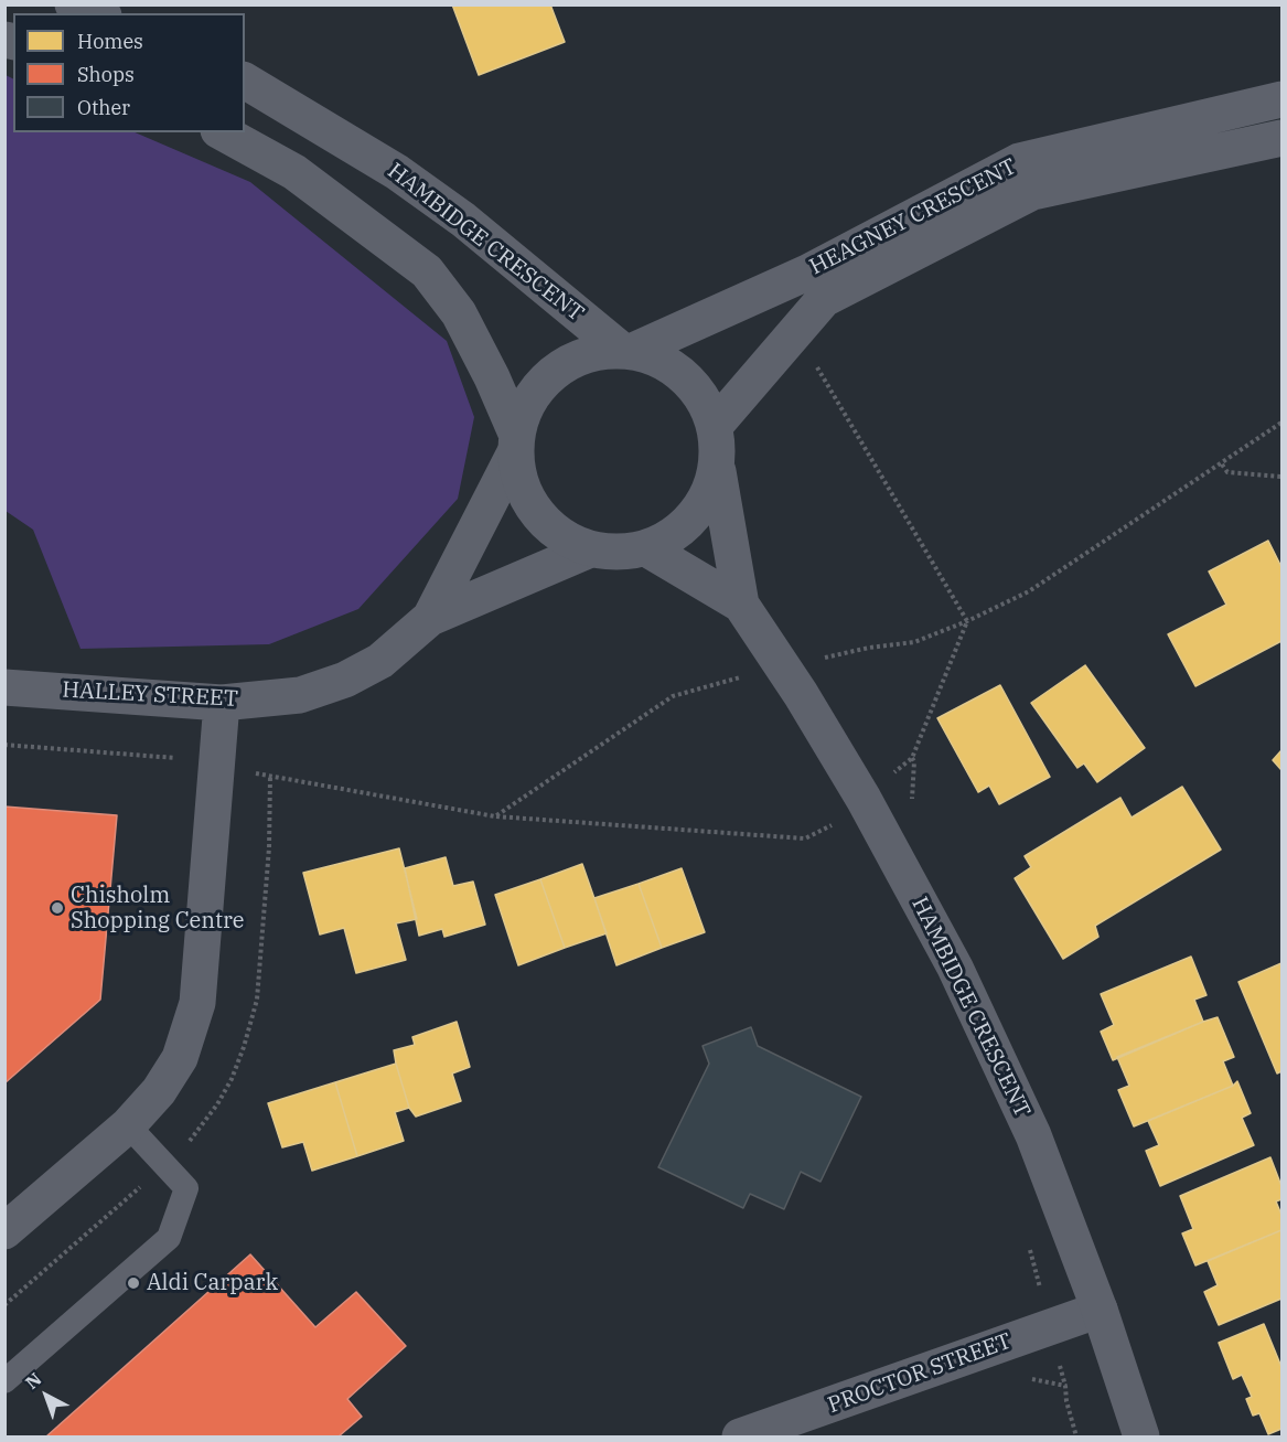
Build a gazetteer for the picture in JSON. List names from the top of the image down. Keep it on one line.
{"streets":{"street":["HEAGNEY CRESCENT","HAMBIDGE CRESCENT","HALLEY STREET","PROCTOR STREET"]},"crossings":[["HEAGNEY CRESCENT","HAMBIDGE CRESCENT"],["HEAGNEY CRESCENT","HALLEY STREET"],["HAMBIDGE CRESCENT","HALLEY STREET"],["HAMBIDGE CRESCENT","PROCTOR STREET"]],"places":["Chisholm Shopping Centre","Aldi Carpark"],"legend":["Homes","Shops","Other"],"north":"top left"}
